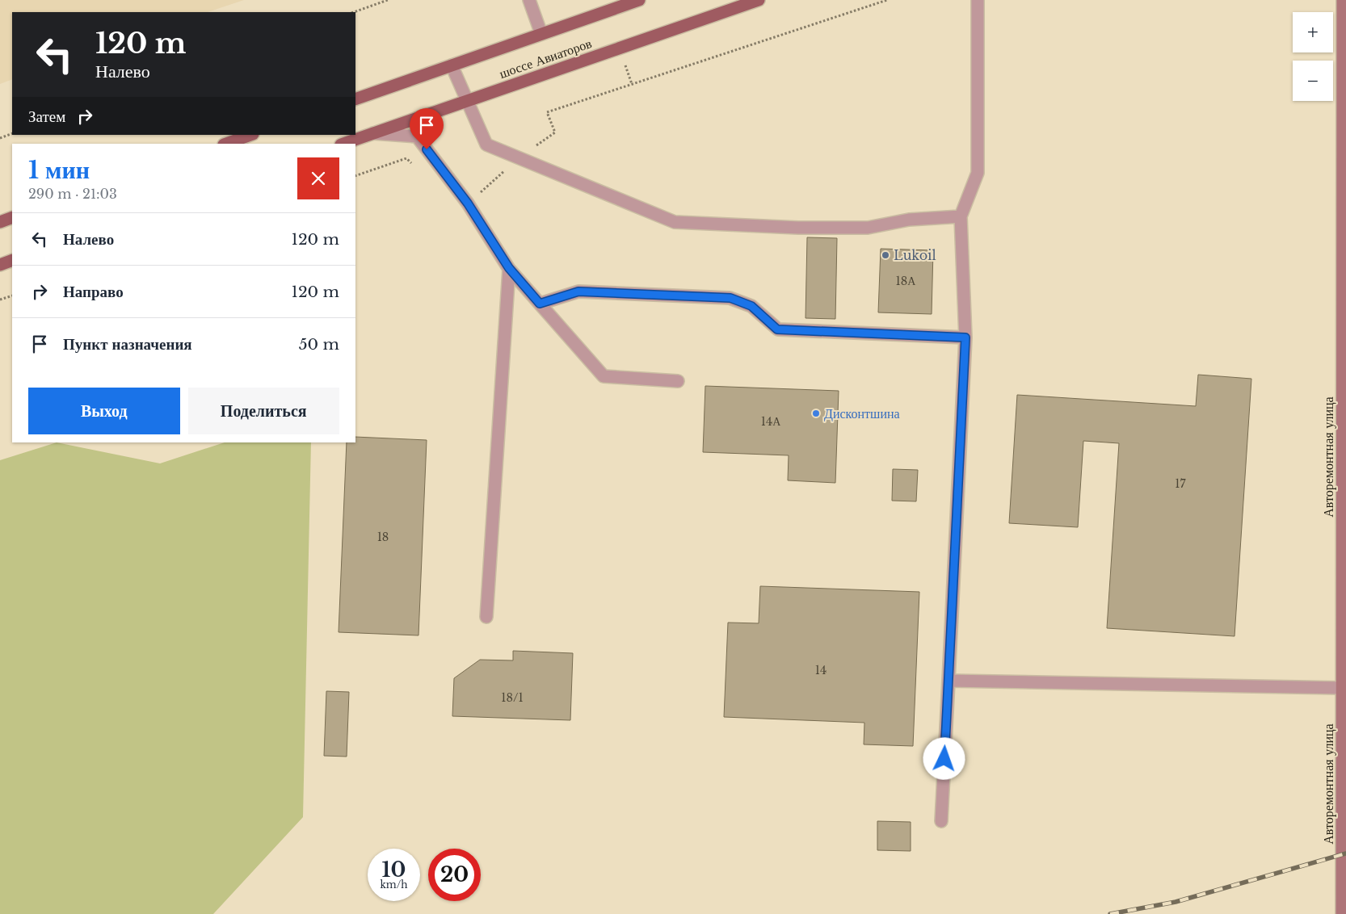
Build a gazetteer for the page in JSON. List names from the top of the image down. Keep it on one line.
{"streets":{"main road":["шоссе Авиаторов","Авторемонтная улица"]},"places":["Lukoil","Дисконтшина"],"house_numbers":["18А","14А","17","18","14","18/1"],"page":{"map_buttons":["+","−"],"turn":["120 m","Налево"],"then":"Затем","heading":["1 мин","290 m · 21:03"],"list":[{"name":"Налево","value":"120 m"},{"name":"Направо","value":"120 m"},{"name":"Пункт назначения","value":"50 m"}],"buttons":["Выход","Поделиться"],"speed":"10 km/h","limit":"20"}}
